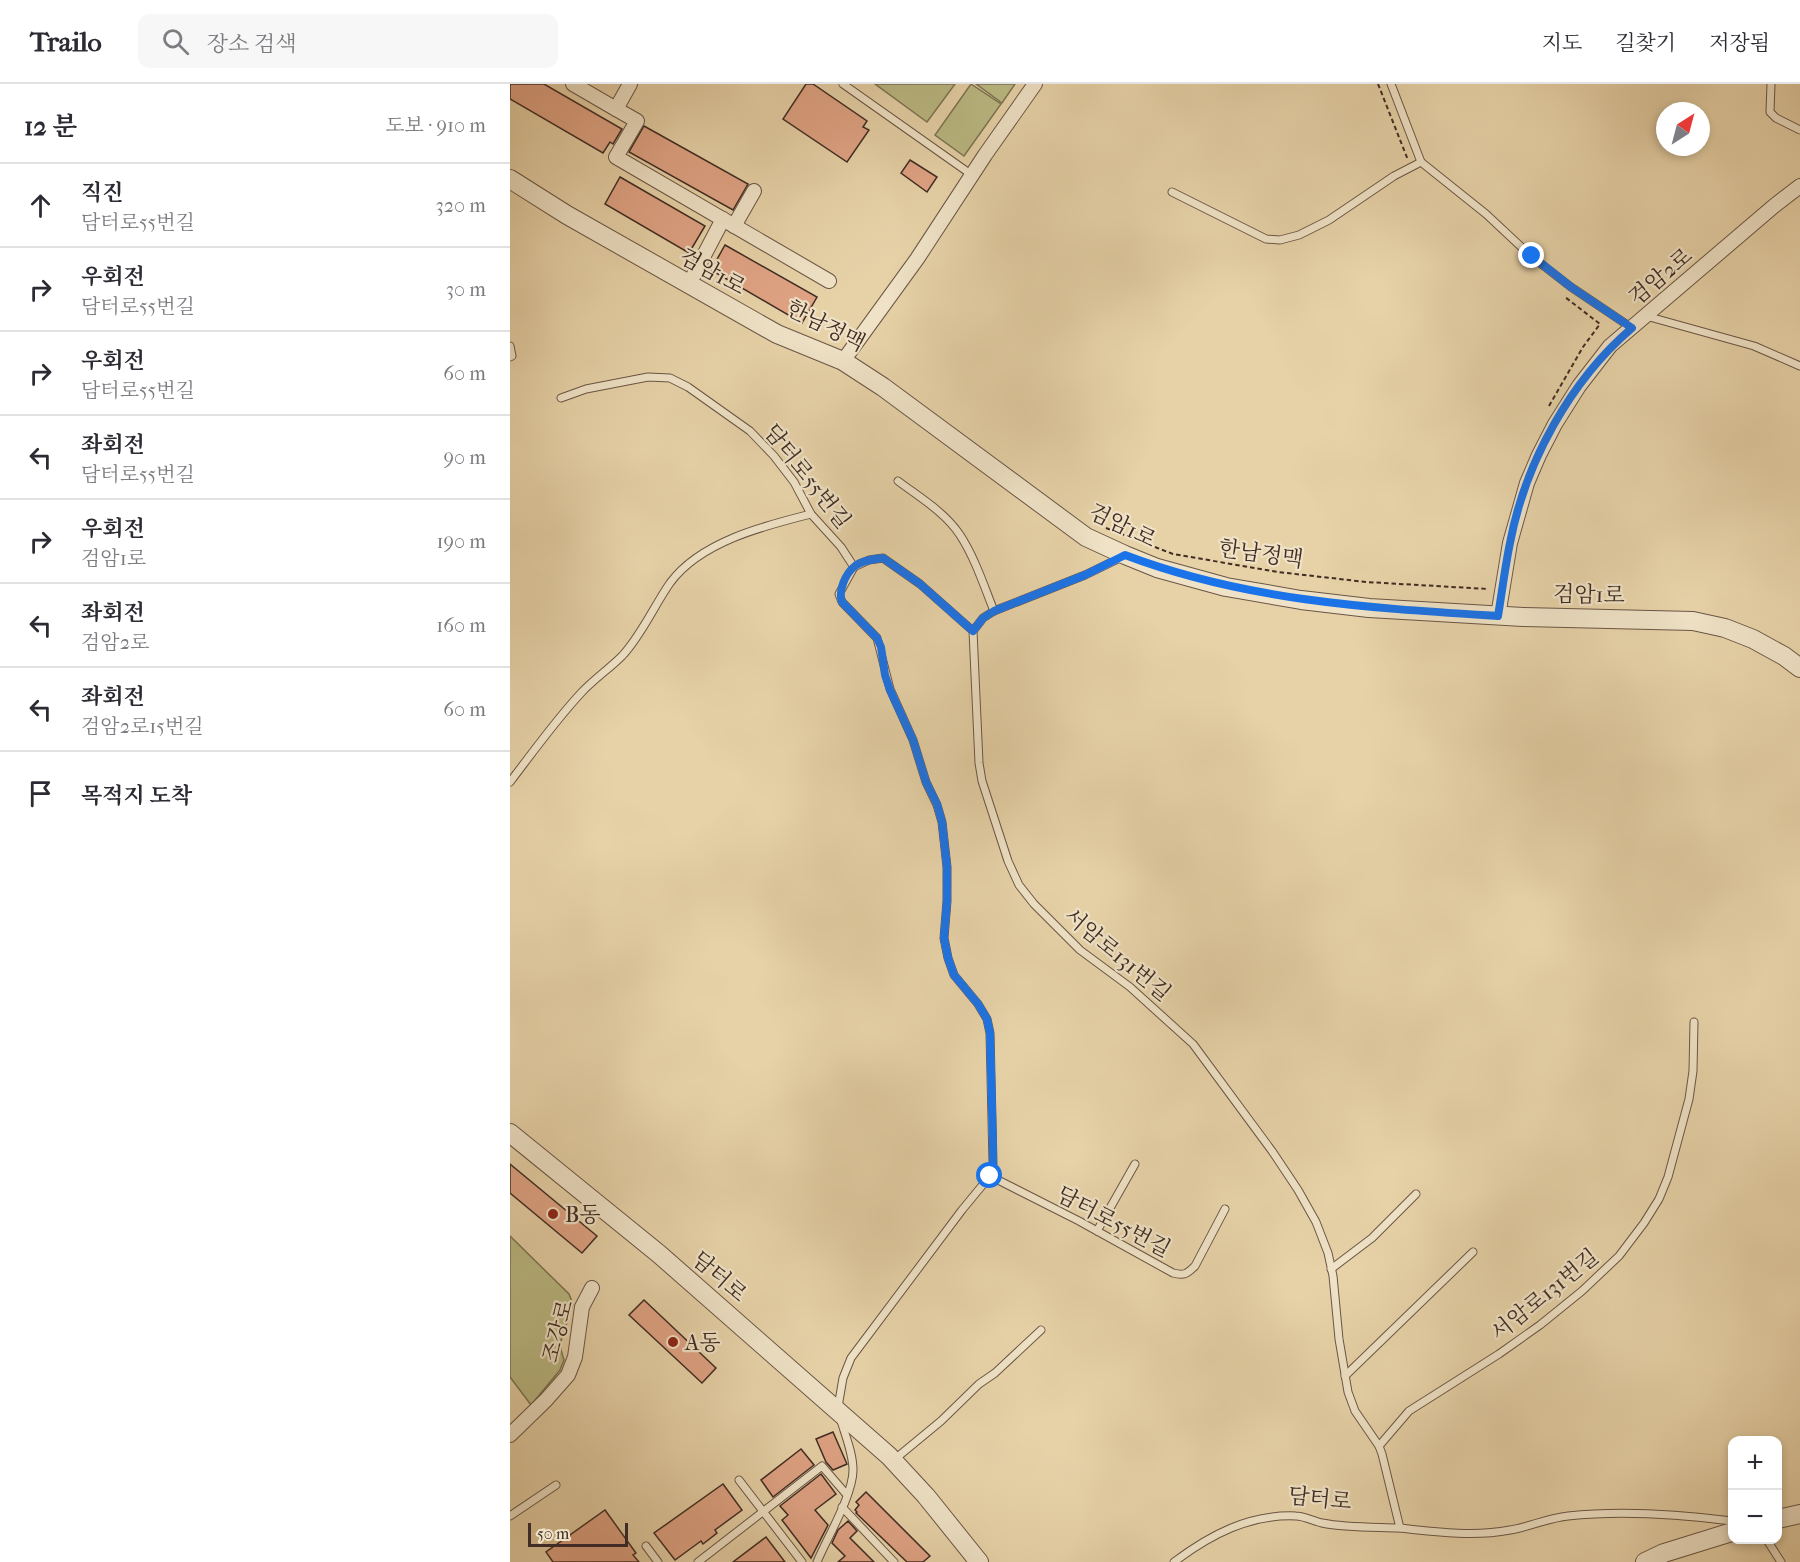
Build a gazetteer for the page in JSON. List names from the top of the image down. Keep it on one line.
{"streets":{"street":["검암1로","검암2로","담터로","조강로"],"lane":["담터로55번길","서암로131번길"],"path":["한남정맥"]},"crossings":[["검암1로","검암2로"],["서암로131번길","담터로"]],"places":["B동","A동"],"scale_bar":"50 m","north":"top right","page":{"header":"Trailo","search":"장소 검색","nav":["지도","길찾기","저장됨"],"heading":["12 분","도보 · 910 m"],"list":[["직진","담터로55번길","320 m"],["우회전","담터로55번길","30 m"],["우회전","담터로55번길","60 m"],["좌회전","담터로55번길","90 m"],["우회전","검암1로","190 m"],["좌회전","검암2로","160 m"],["좌회전","검암2로15번길","60 m"],"목적지 도착"],"map_buttons":["+","−"],"scale":"50 m"}}
